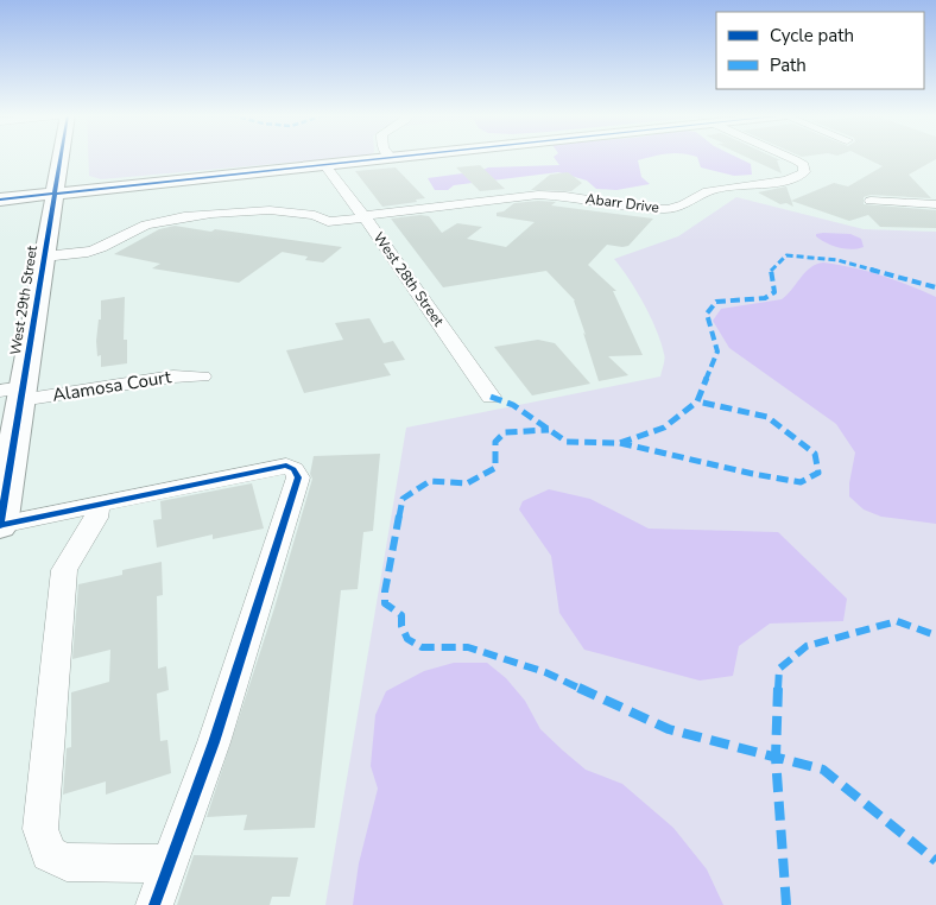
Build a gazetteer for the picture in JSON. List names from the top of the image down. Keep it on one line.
{"streets":{"main road":["West 29th Street"],"street":["Abarr Drive","West 28th Street","Alamosa Court"]},"crossings":[["Abarr Drive","West 28th Street"],["West 29th Street","Alamosa Court"]],"legend":["Cycle path","Path"]}
